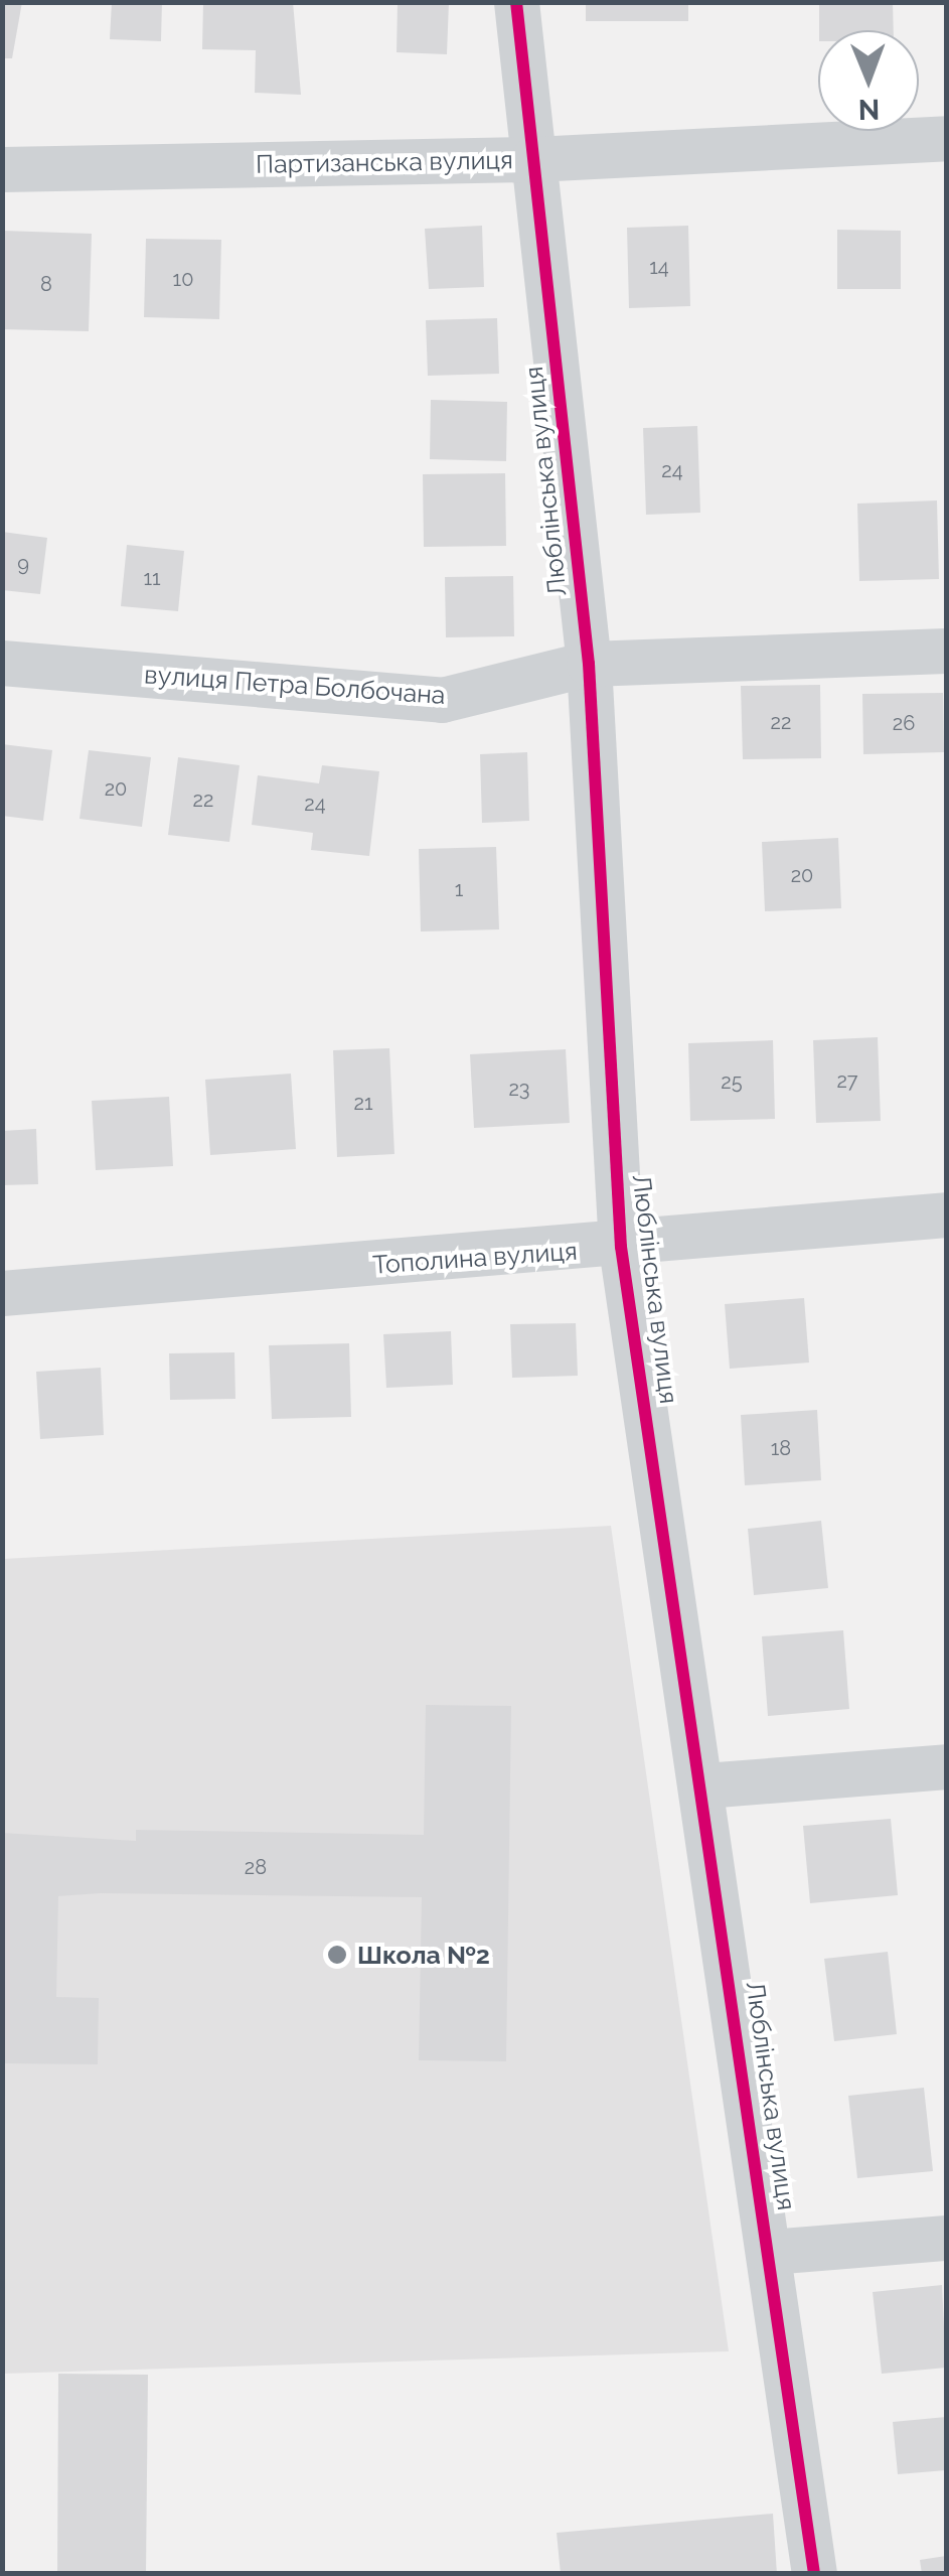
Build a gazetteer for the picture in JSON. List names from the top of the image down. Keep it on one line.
{"streets":{"street":["Партизанська вулиця","Люблінська вулиця","вулиця Петра Болбочана","Тополина вулиця"]},"crossings":[["Партизанська вулиця","Люблінська вулиця"],["Люблінська вулиця","вулиця Петра Болбочана"],["Люблінська вулиця","Тополина вулиця"]],"places":["Школа №2"],"house_numbers":["14","10","8","24","9","11","22","26","20","22","24","20","1","27","25","23","21","18","28"],"north":"bottom"}
